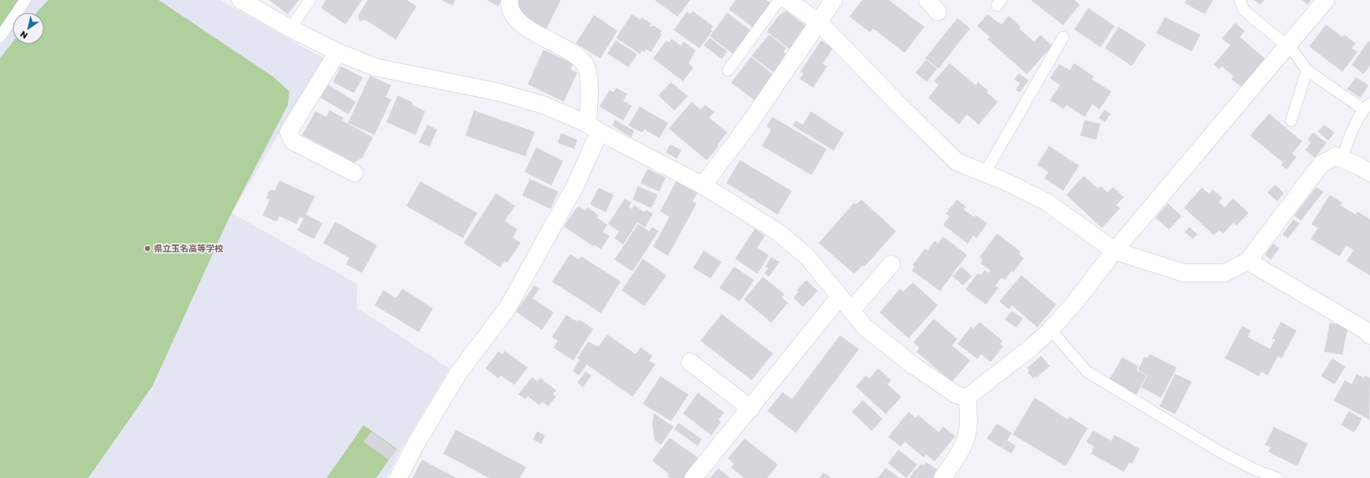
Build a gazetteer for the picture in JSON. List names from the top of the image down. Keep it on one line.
{"places":["県立玉名高等学校"],"north":"bottom left"}
